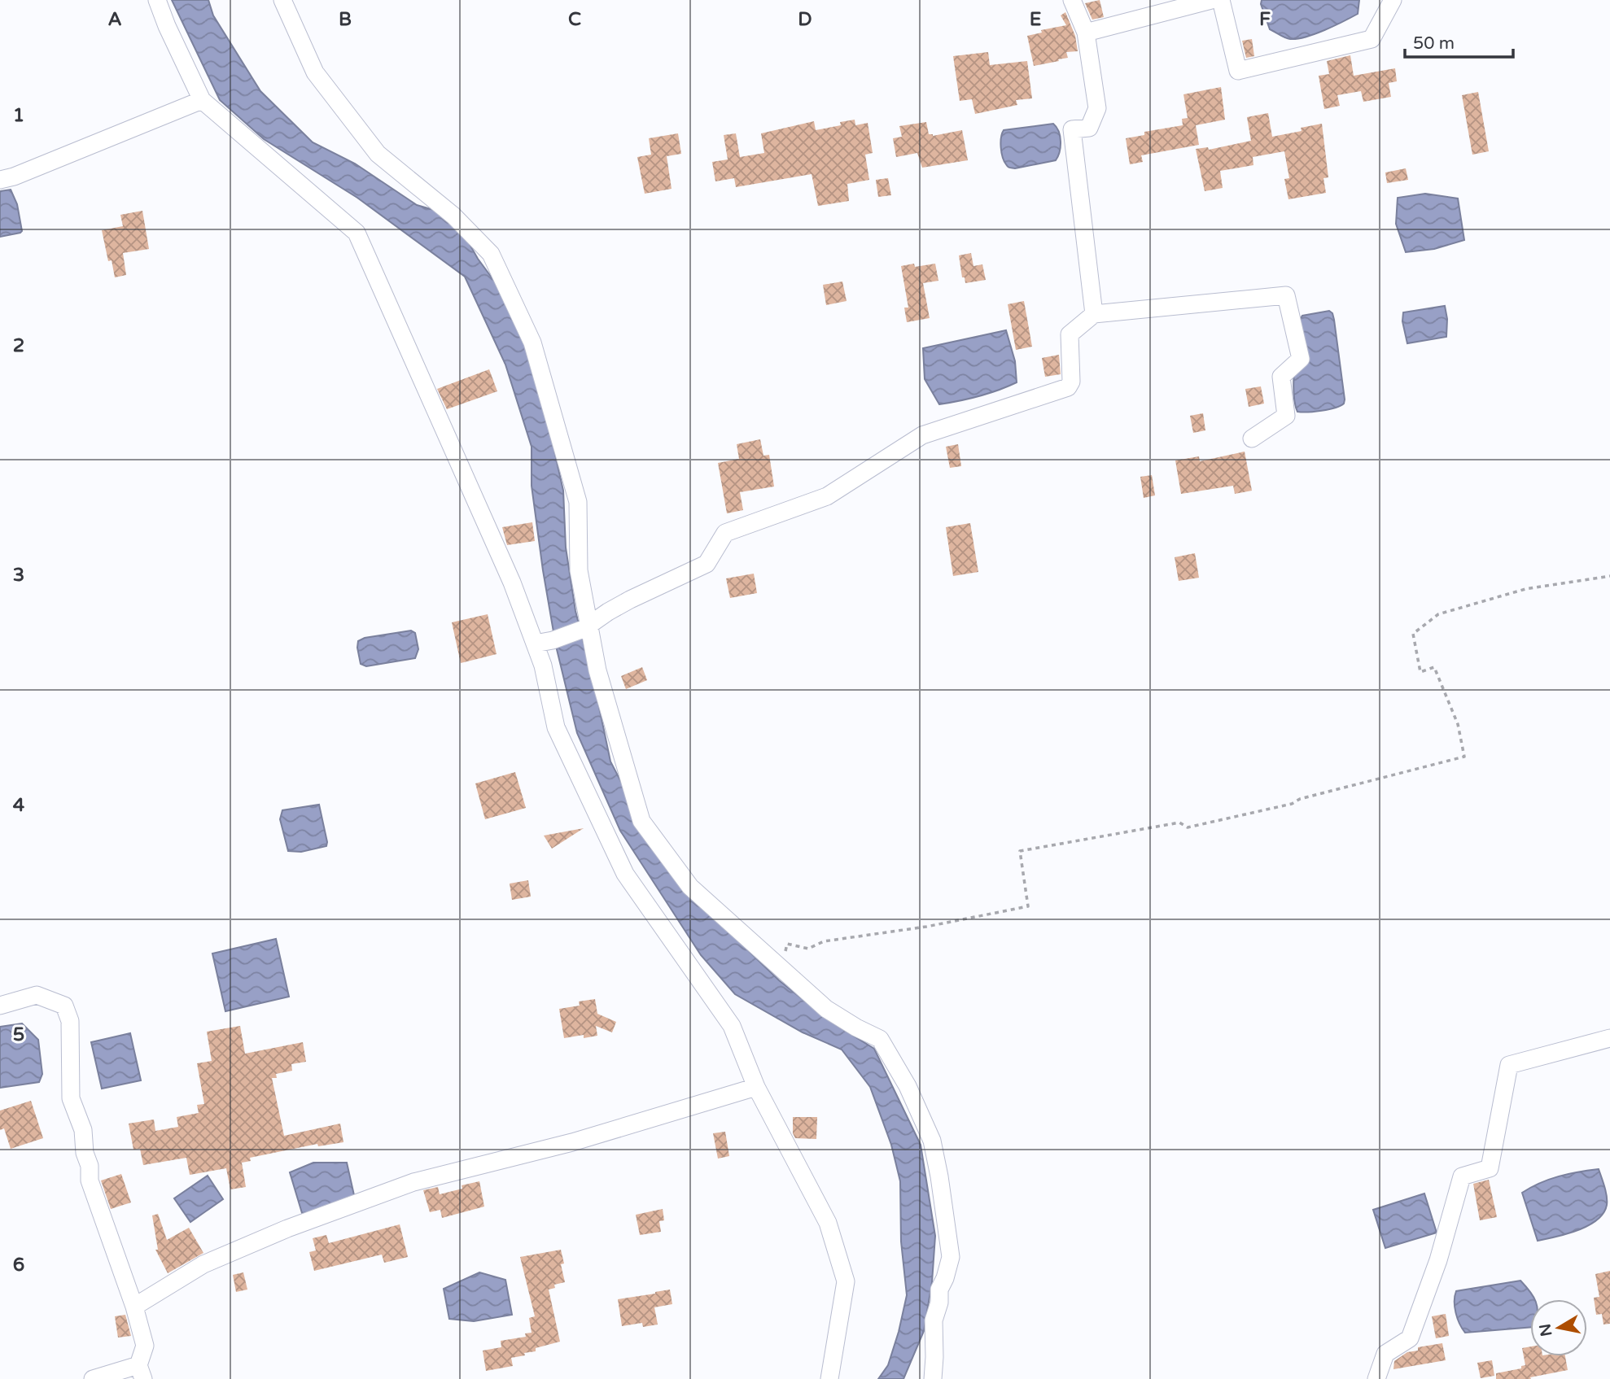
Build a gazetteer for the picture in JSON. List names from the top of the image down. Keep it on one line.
{"scale_bar":"50 m","north":"left","grid":{"columns":["A","B","C","D","E","F"],"rows":["1","2","3","4","5","6"]}}
